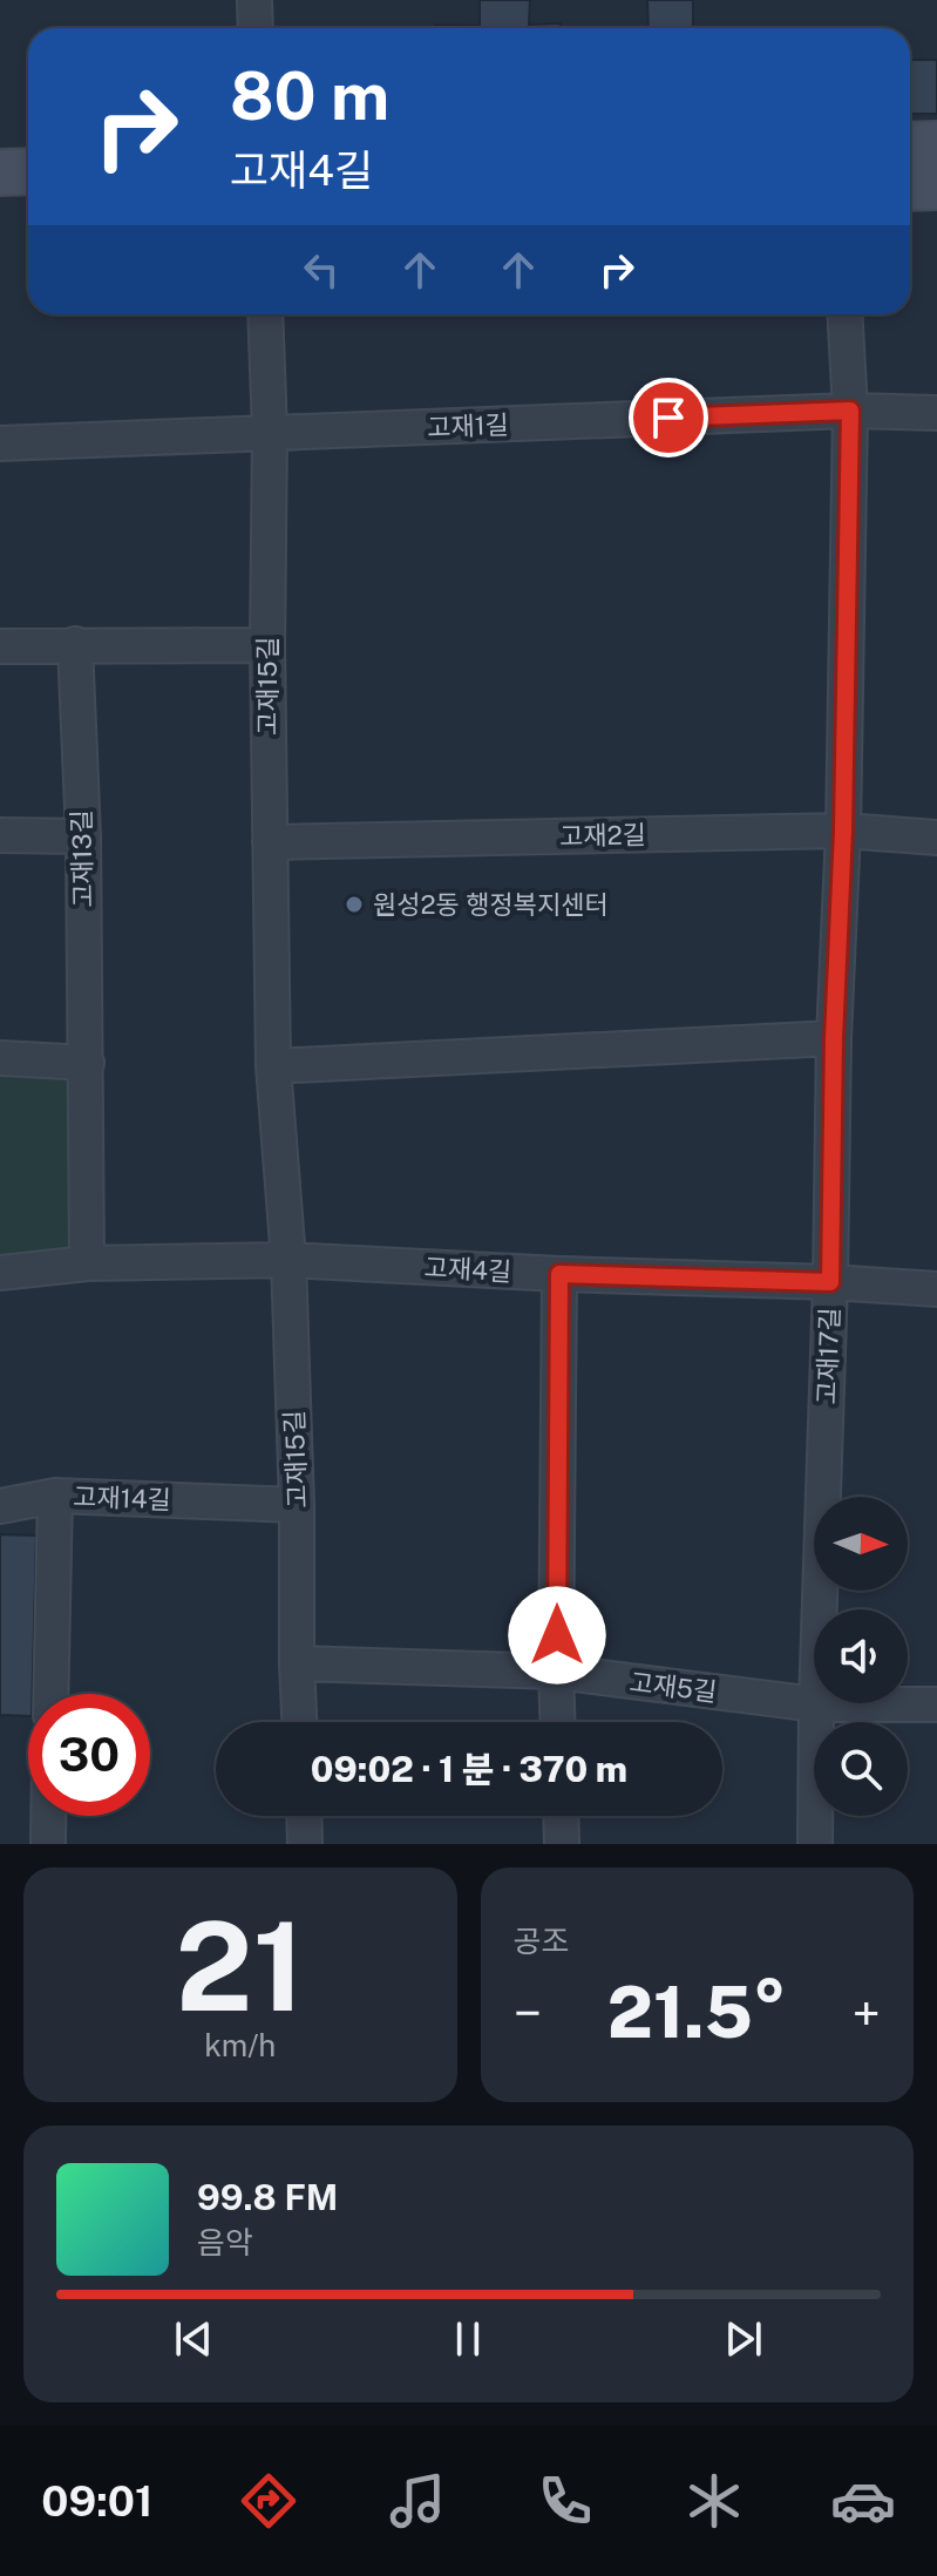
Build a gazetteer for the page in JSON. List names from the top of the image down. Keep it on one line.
{"streets":{"street":["고재1길","고재15길","고재2길","고재13길","고재4길","고재17길","고재14길","고재5길"]},"crossings":[["고재1길","고재15길"],["고재1길","고재17길"],["고재15길","고재2길"],["고재15길","고재4길"],["고재15길","고재14길"],["고재15길","고재5길"],["고재2길","고재17길"],["고재13길","고재4길"],["고재4길","고재17길"],["고재17길","고재5길"]],"places":["원성2동 행정복지센터"],"north":"right","page":{"turn":["80 m","고재4길"],"limit":"30","trip":"09:02 · 1 분 · 370 m","tile":[["21","km/h"],"공조"],"heat":["−","21.5°","+"],"song":["99.8 FM","음악"],"tabs":"09:01"}}
